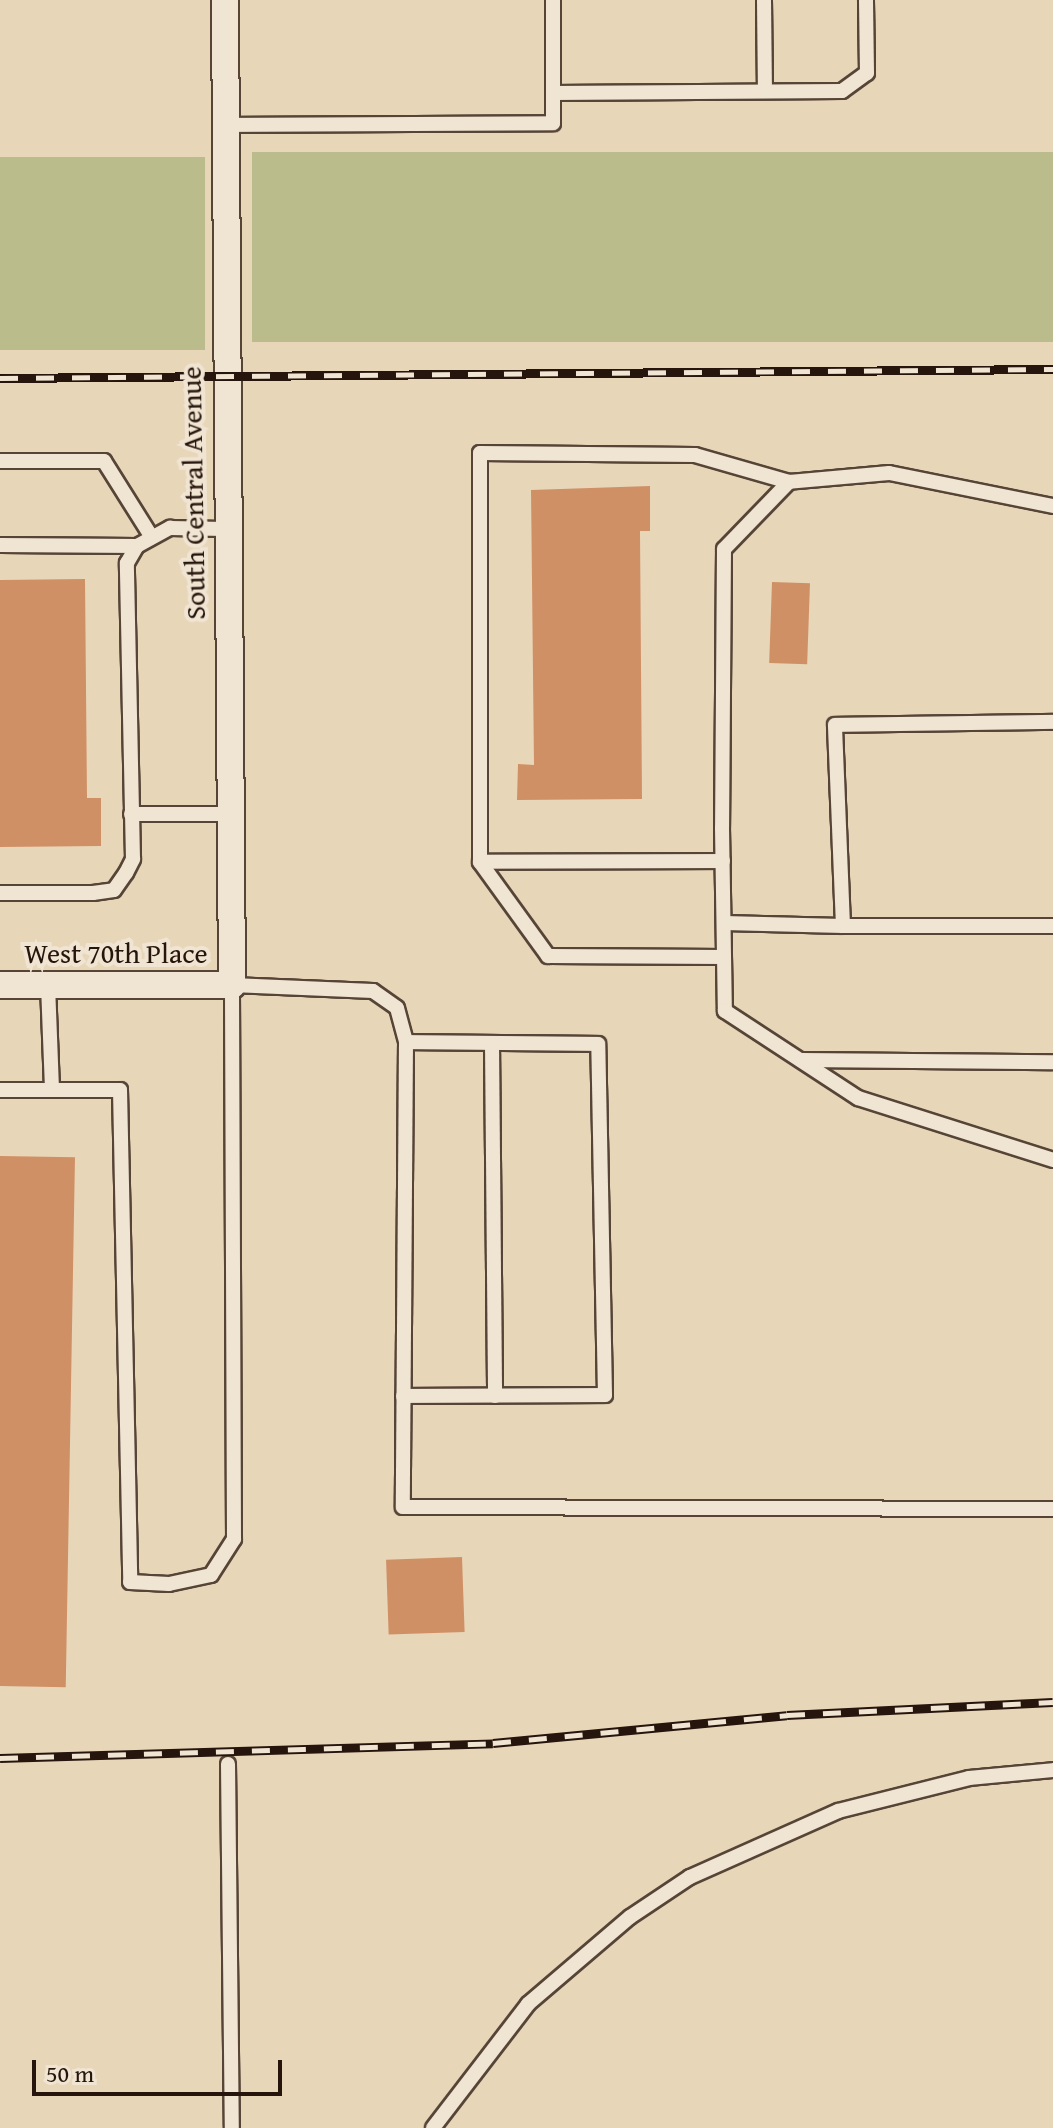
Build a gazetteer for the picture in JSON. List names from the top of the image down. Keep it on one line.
{"streets":{"street":["South Central Avenue","West 70th Place"]},"crossings":[["South Central Avenue","West 70th Place"]],"scale_bar":"50 m"}
